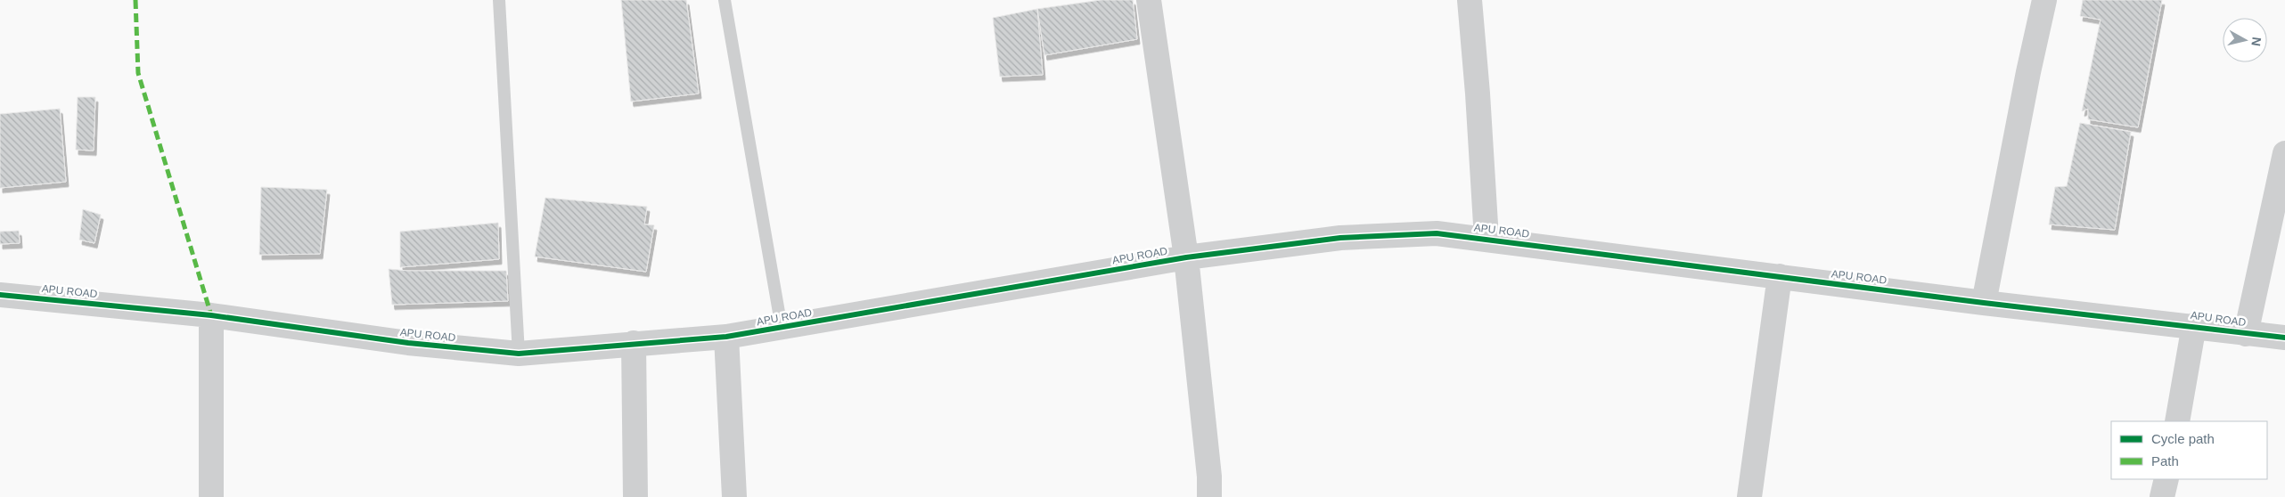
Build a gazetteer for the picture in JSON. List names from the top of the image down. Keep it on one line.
{"streets":{"street":["APU ROAD"]},"legend":["Cycle path","Path"],"north":"right"}
